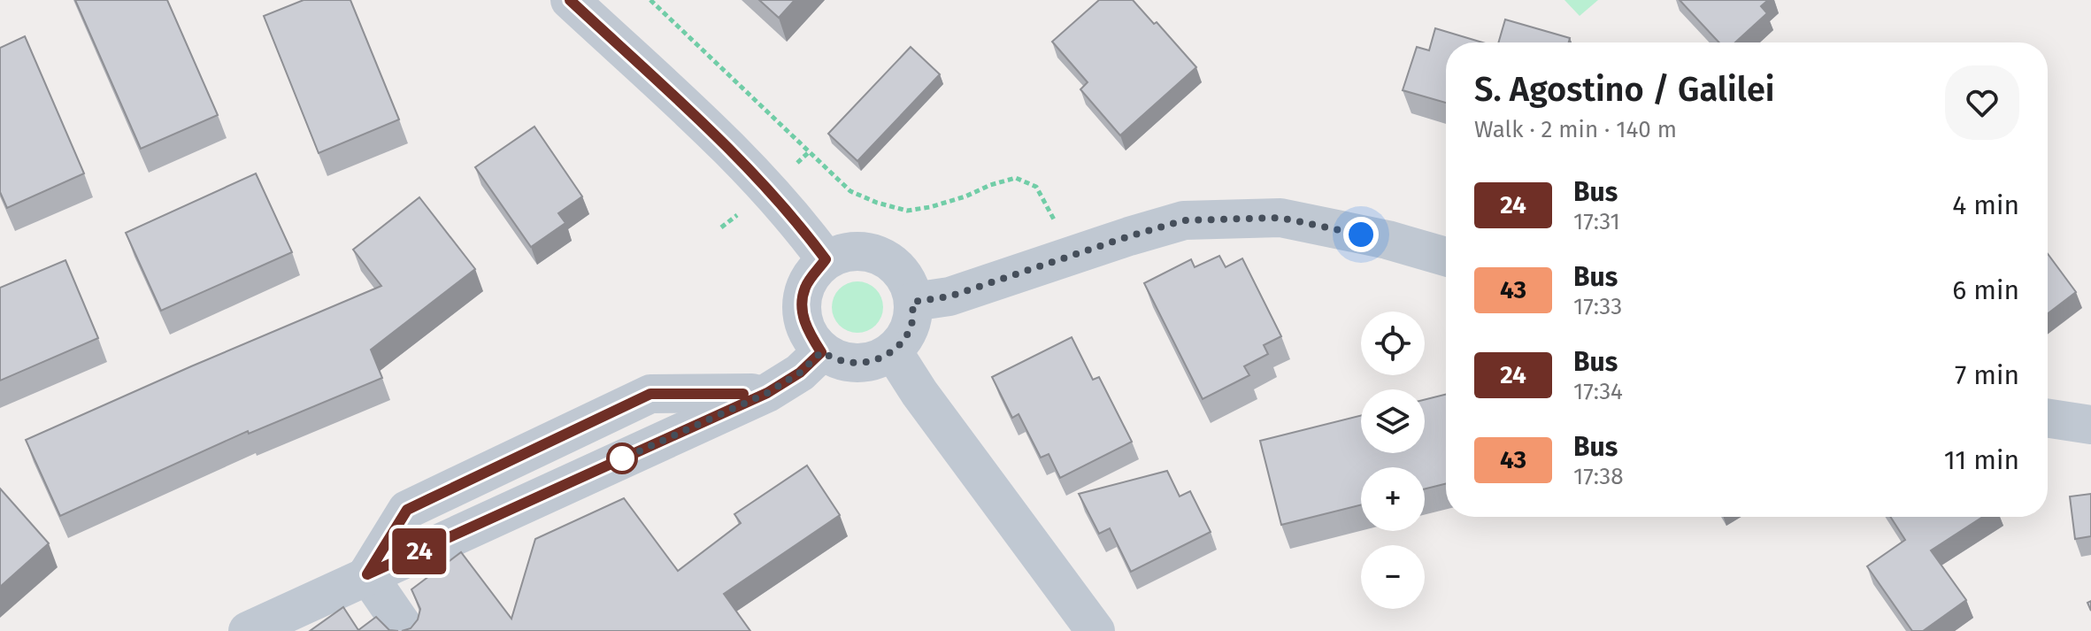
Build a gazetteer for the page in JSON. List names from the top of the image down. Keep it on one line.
{"lines":["bus line 24"],"page":{"on_map":"24","heading":["S. Agostino / Galilei","Walk · 2 min · 140 m"],"list":[{"mark":"24","name":"Bus","note":"17:31","value":"4 min"},{"mark":"43","name":"Bus","note":"17:33","value":"6 min"},{"mark":"24","name":"Bus","note":"17:34","value":"7 min"},{"mark":"43","name":"Bus","note":"17:38","value":"11 min"}],"map_buttons":["+","−"]}}
